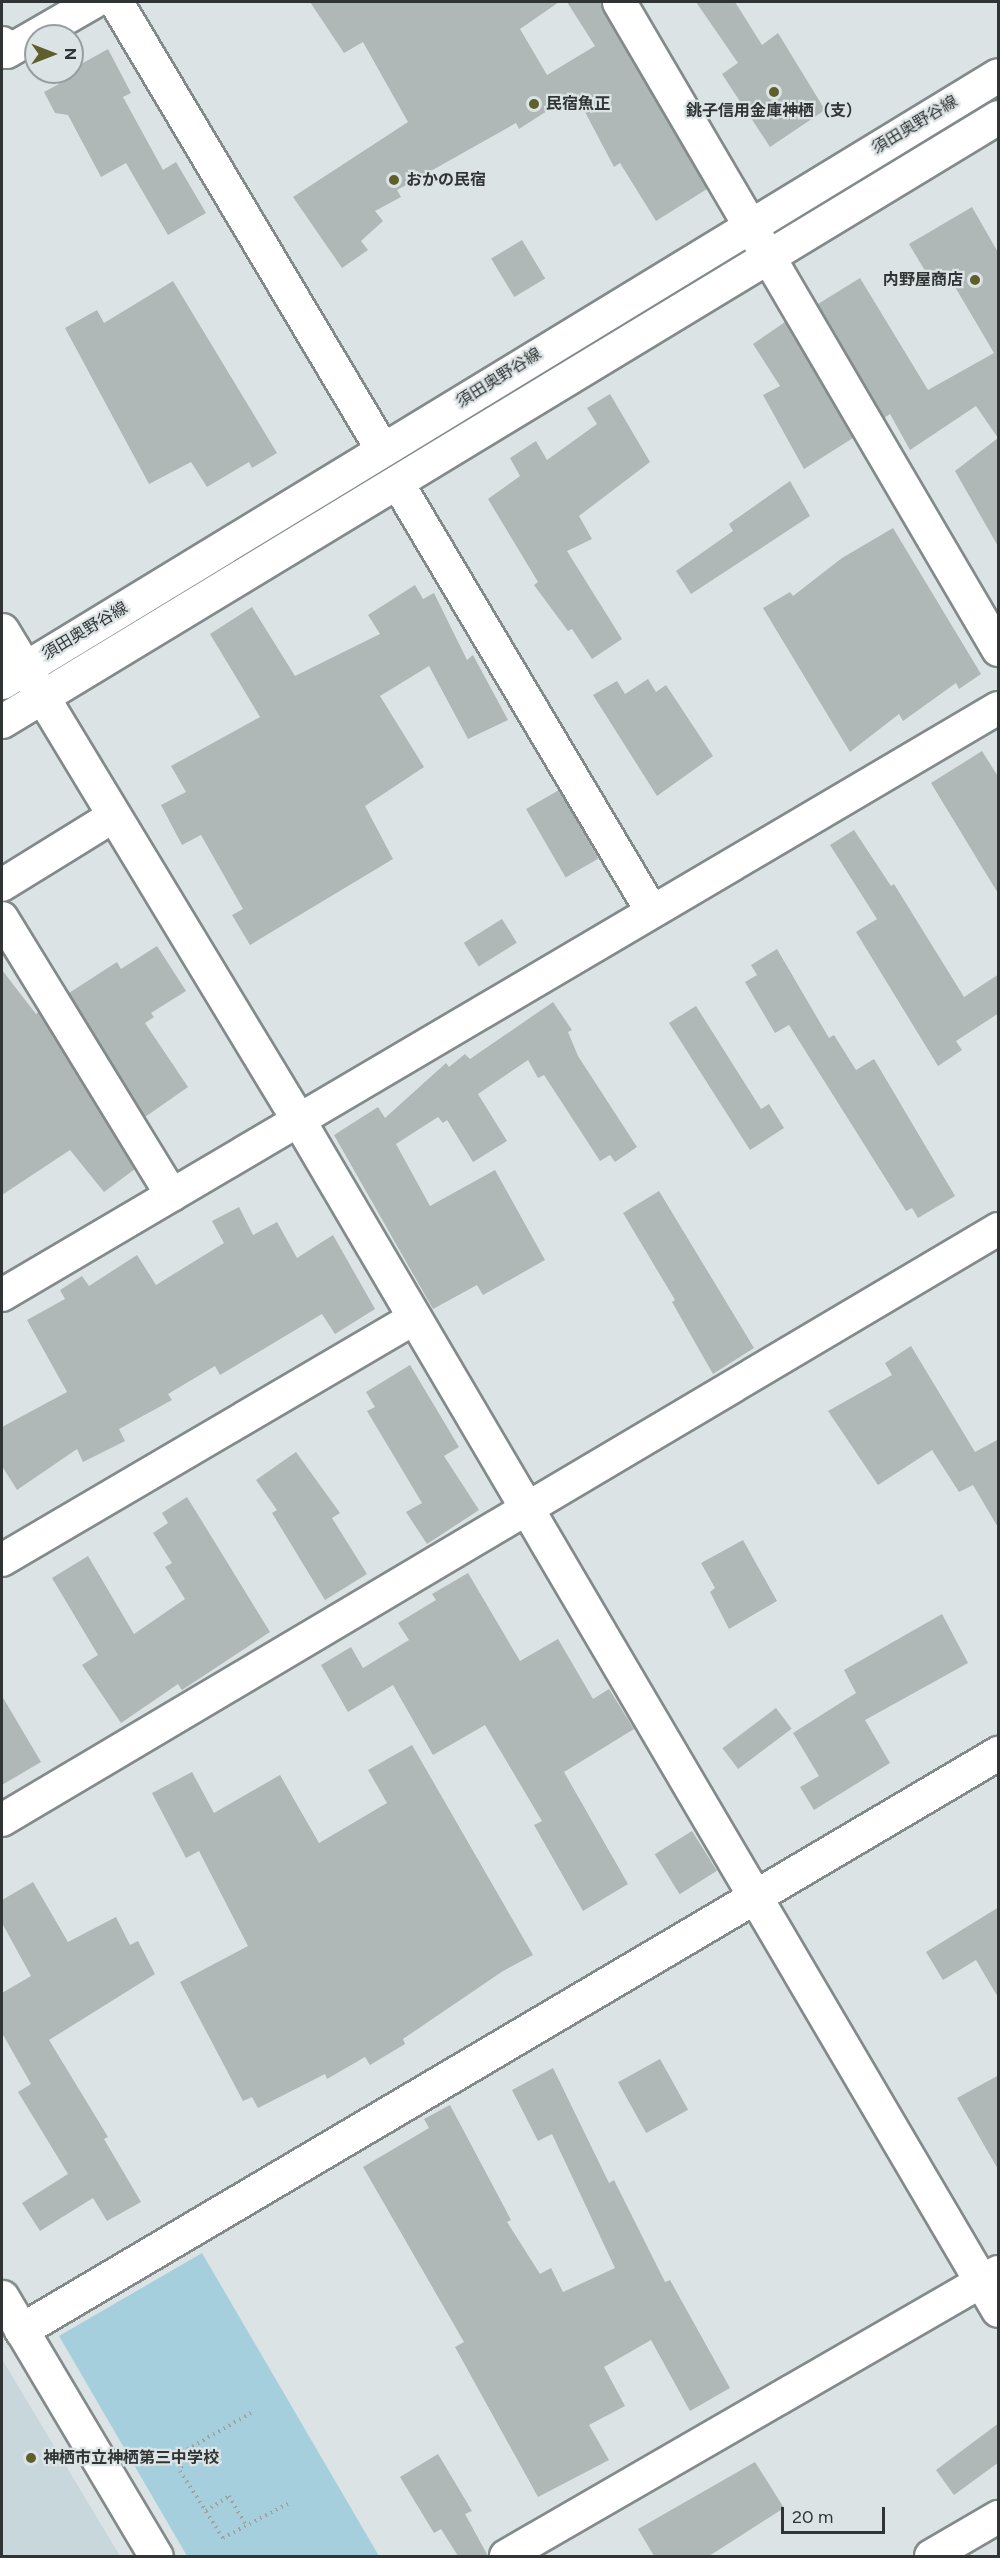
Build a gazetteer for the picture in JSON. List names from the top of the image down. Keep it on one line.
{"streets":{"street":["須田奥野谷線"]},"places":["銚子信用金庫神栖（支）","民宿魚正","おかの民宿","内野屋商店","神栖市立神栖第三中学校"],"scale_bar":"20 m","north":"right"}
